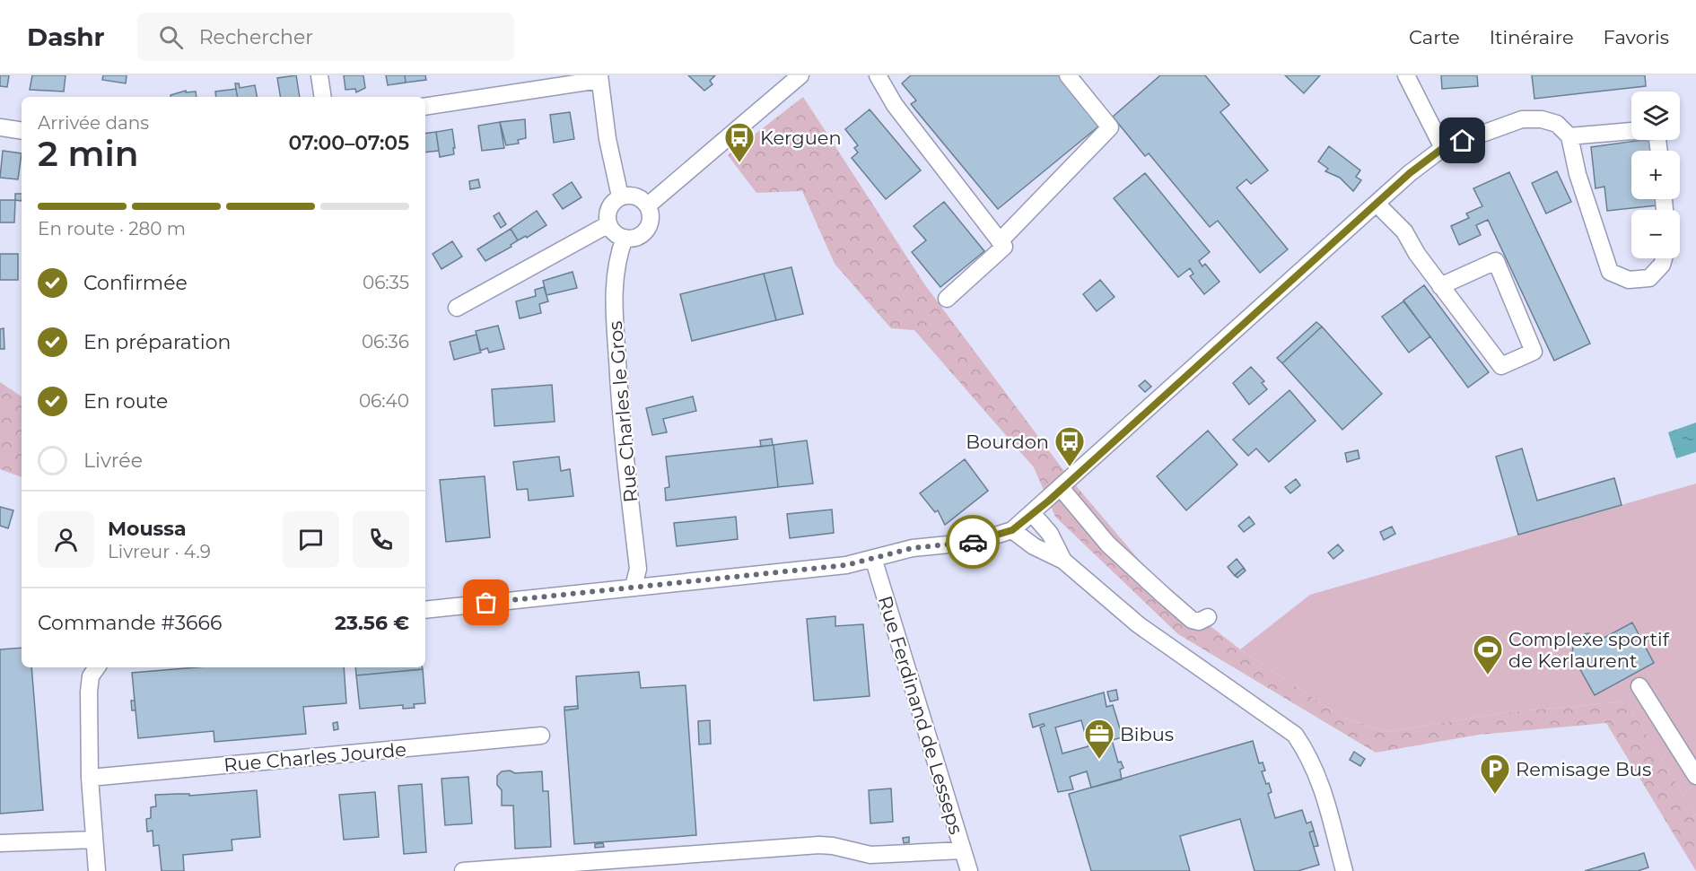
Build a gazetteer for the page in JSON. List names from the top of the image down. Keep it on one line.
{"streets":{"street":["Rue Charles le Gros","Rue Ferdinand de Lesseps","Rue Charles Jourde"]},"places":{"bus stop":["Kerguen","Bourdon"],"sports":["Complexe sportif de Kerlaurent"],"office":["Bibus"],"parking":["Remisage Bus"]},"page":{"header":"Dashr","search":"Rechercher","nav":["Carte","Itinéraire","Favoris"],"map_buttons":["+","−"],"heading":["2 min","Arrivée dans","07:00–07:05"],"panel":["Moussa","Livreur · 4.9","Commande #3666","23.56 €"],"bar":"En route · 280 m","list":[["Confirmée","06:35"],["En préparation","06:36"],["En route","06:40"],"Livrée"]}}
